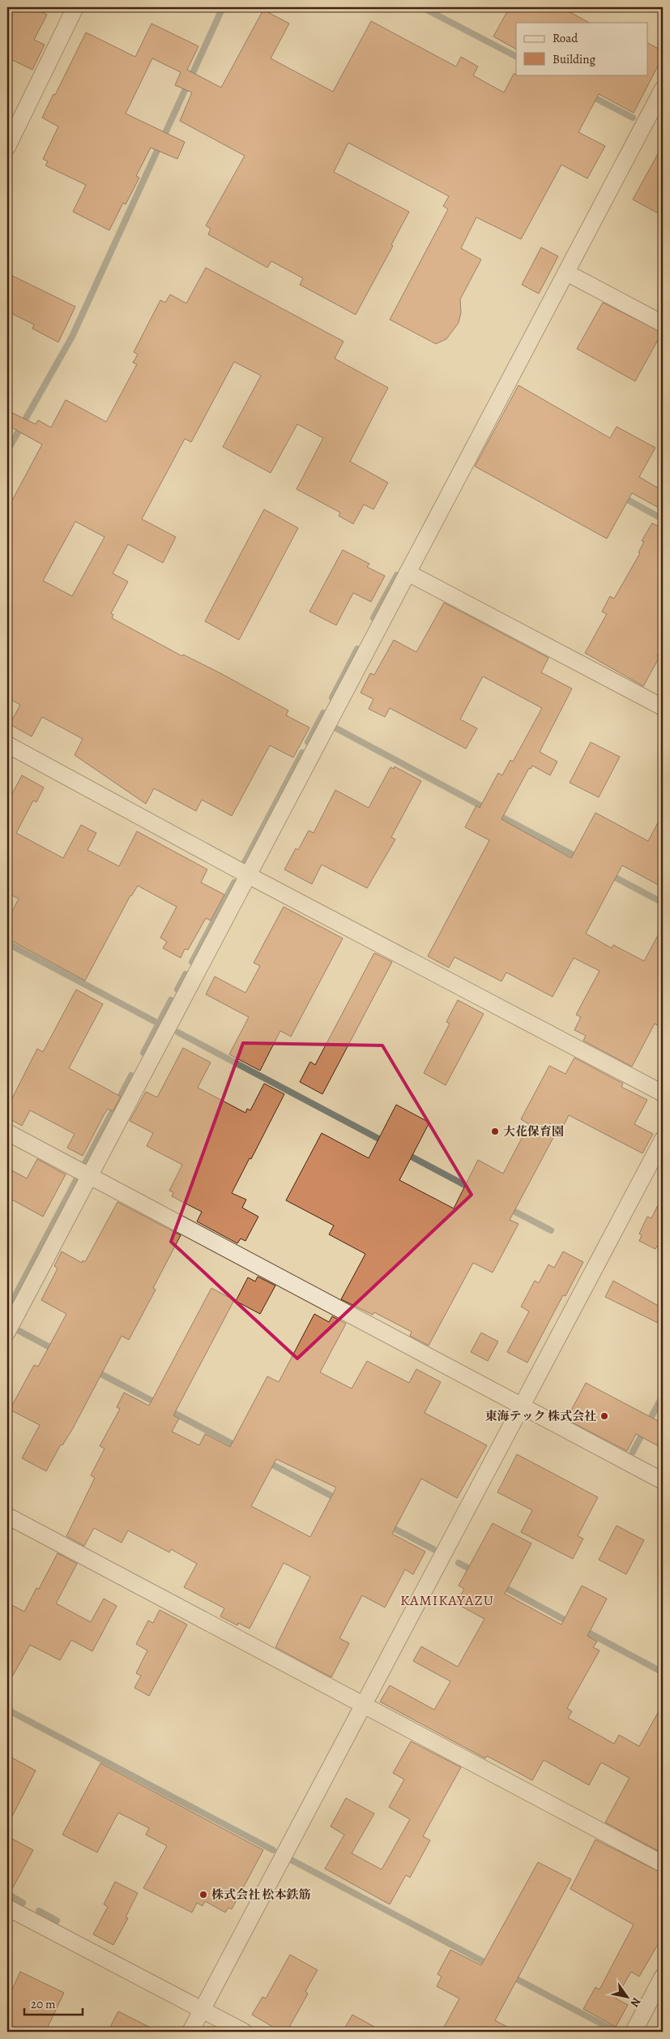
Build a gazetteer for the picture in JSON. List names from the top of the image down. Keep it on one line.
{"districts":["KAMIKAYAZU"],"places":["大花保育園","東海テック 株式会社","株式会社 松本鉄筋"],"legend":["Road","Building"],"scale_bar":"20 m","north":"bottom right"}
